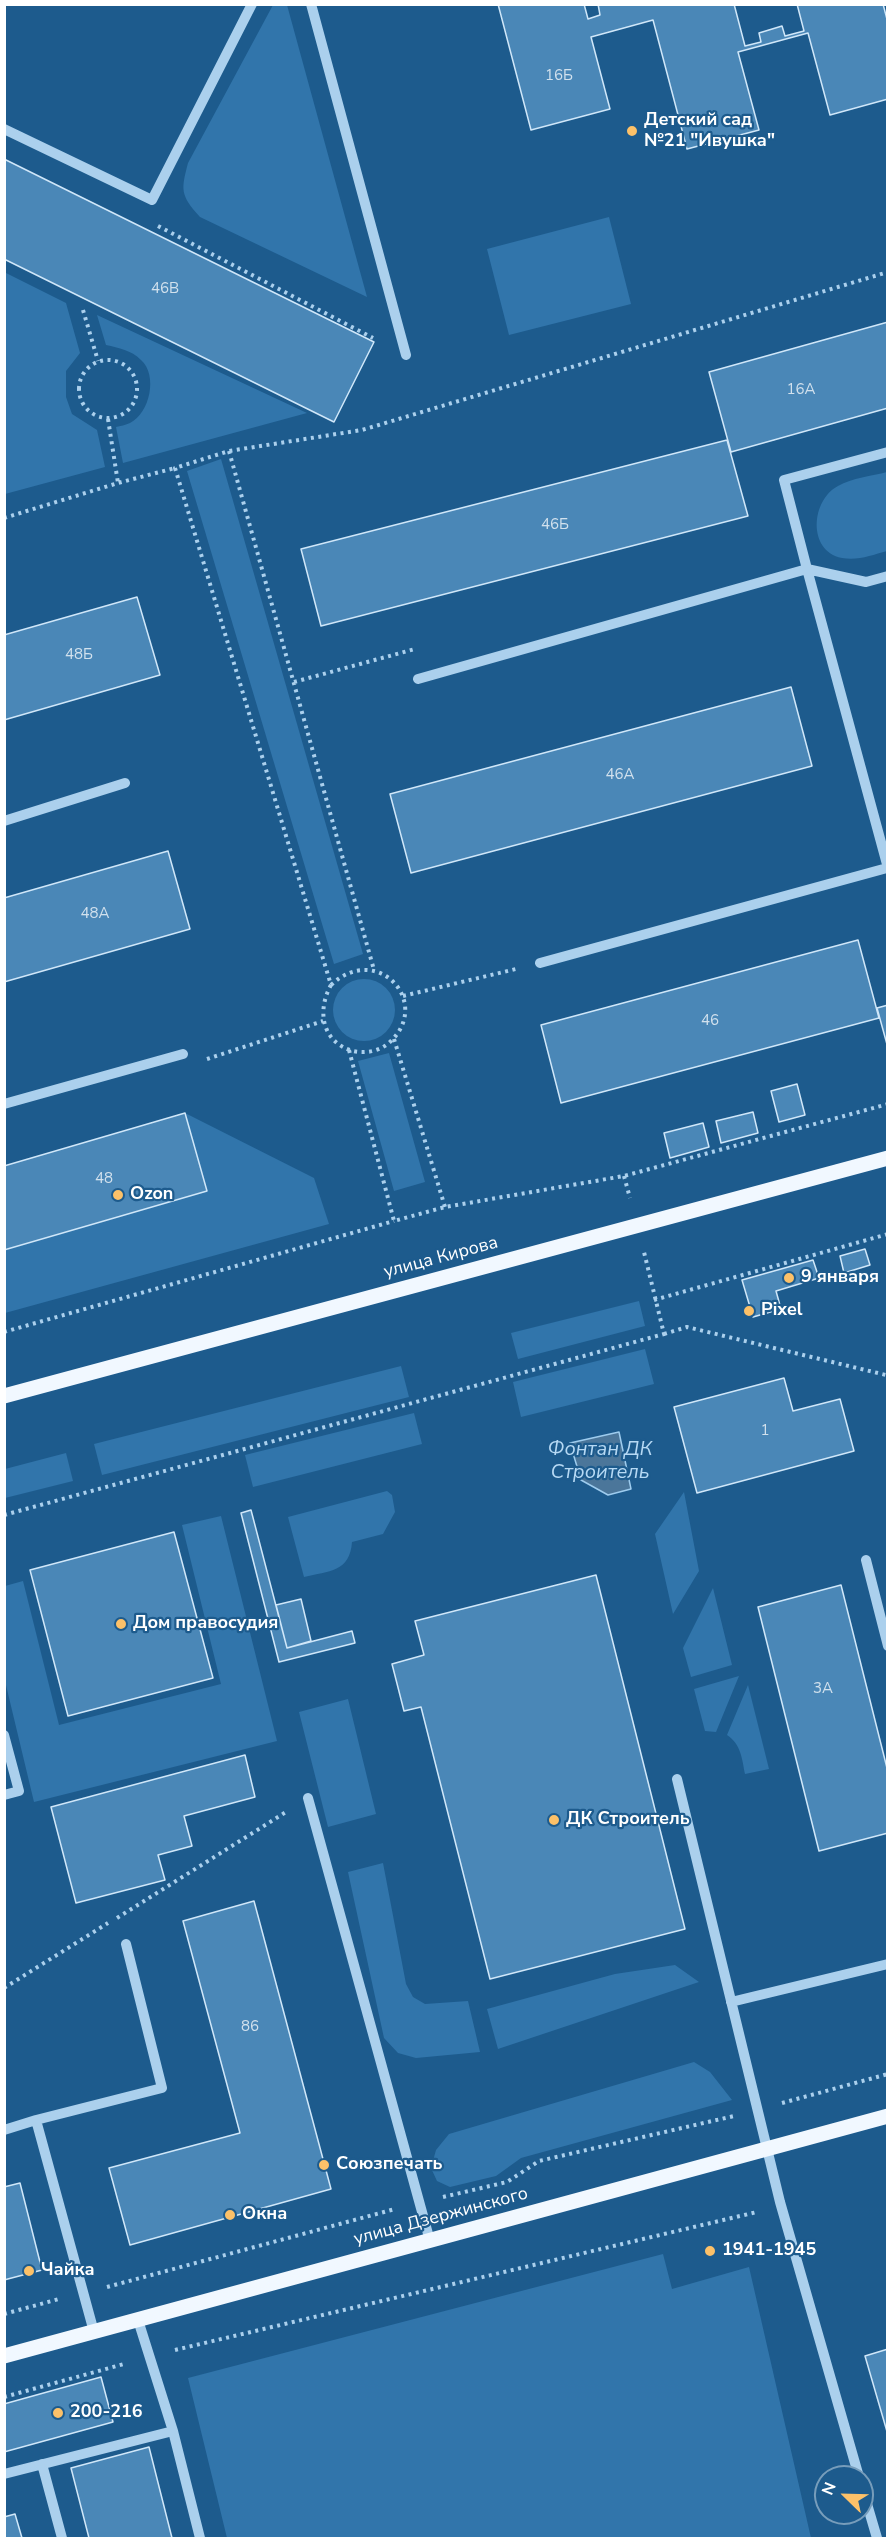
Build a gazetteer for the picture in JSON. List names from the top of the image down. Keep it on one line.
{"streets":{"main road":["улица Кирова","улица Дзержинского"]},"water":["Фонтан ДК Строитель"],"places":["Детский сад №21 \"Ивушка\"","Ozon","9 января","Pixel","Дом правосудия","ДК Строитель","Союзпечать","Окна","1941-1945","Чайка","200-216"],"house_numbers":["16Б","46В","16А","46Б","48Б","46А","48А","46","48","1","3А","86"],"north":"top left"}
